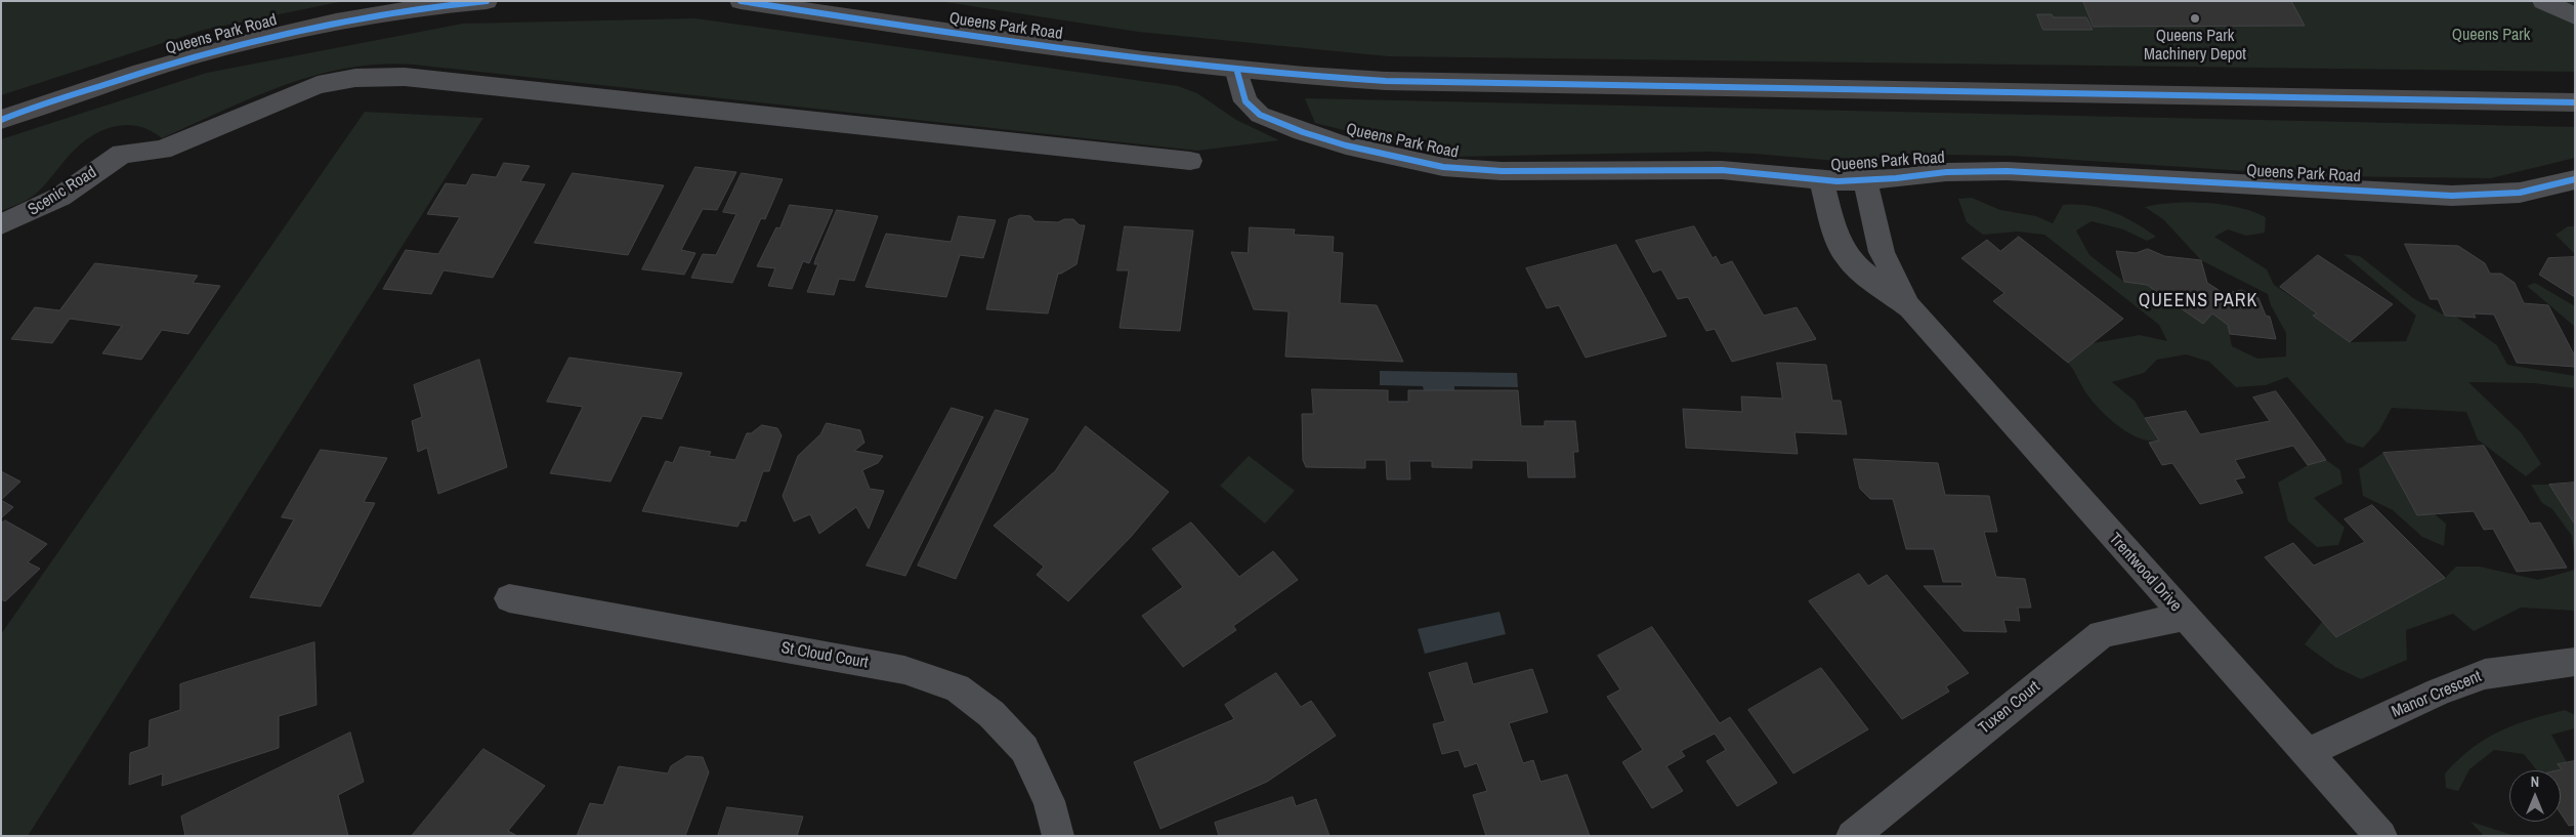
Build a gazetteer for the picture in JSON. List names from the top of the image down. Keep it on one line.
{"streets":{"main road":["Queens Park Road"],"street":["Scenic Road","Trentwood Drive","St Cloud Court","Manor Crescent","Tuxen Court"]},"crossings":[["Queens Park Road","Trentwood Drive"],["Trentwood Drive","Manor Crescent"],["Trentwood Drive","Tuxen Court"]],"districts":["QUEENS PARK"],"parks":["Queens Park"],"places":["Queens Park Machinery Depot"],"north":"top"}
